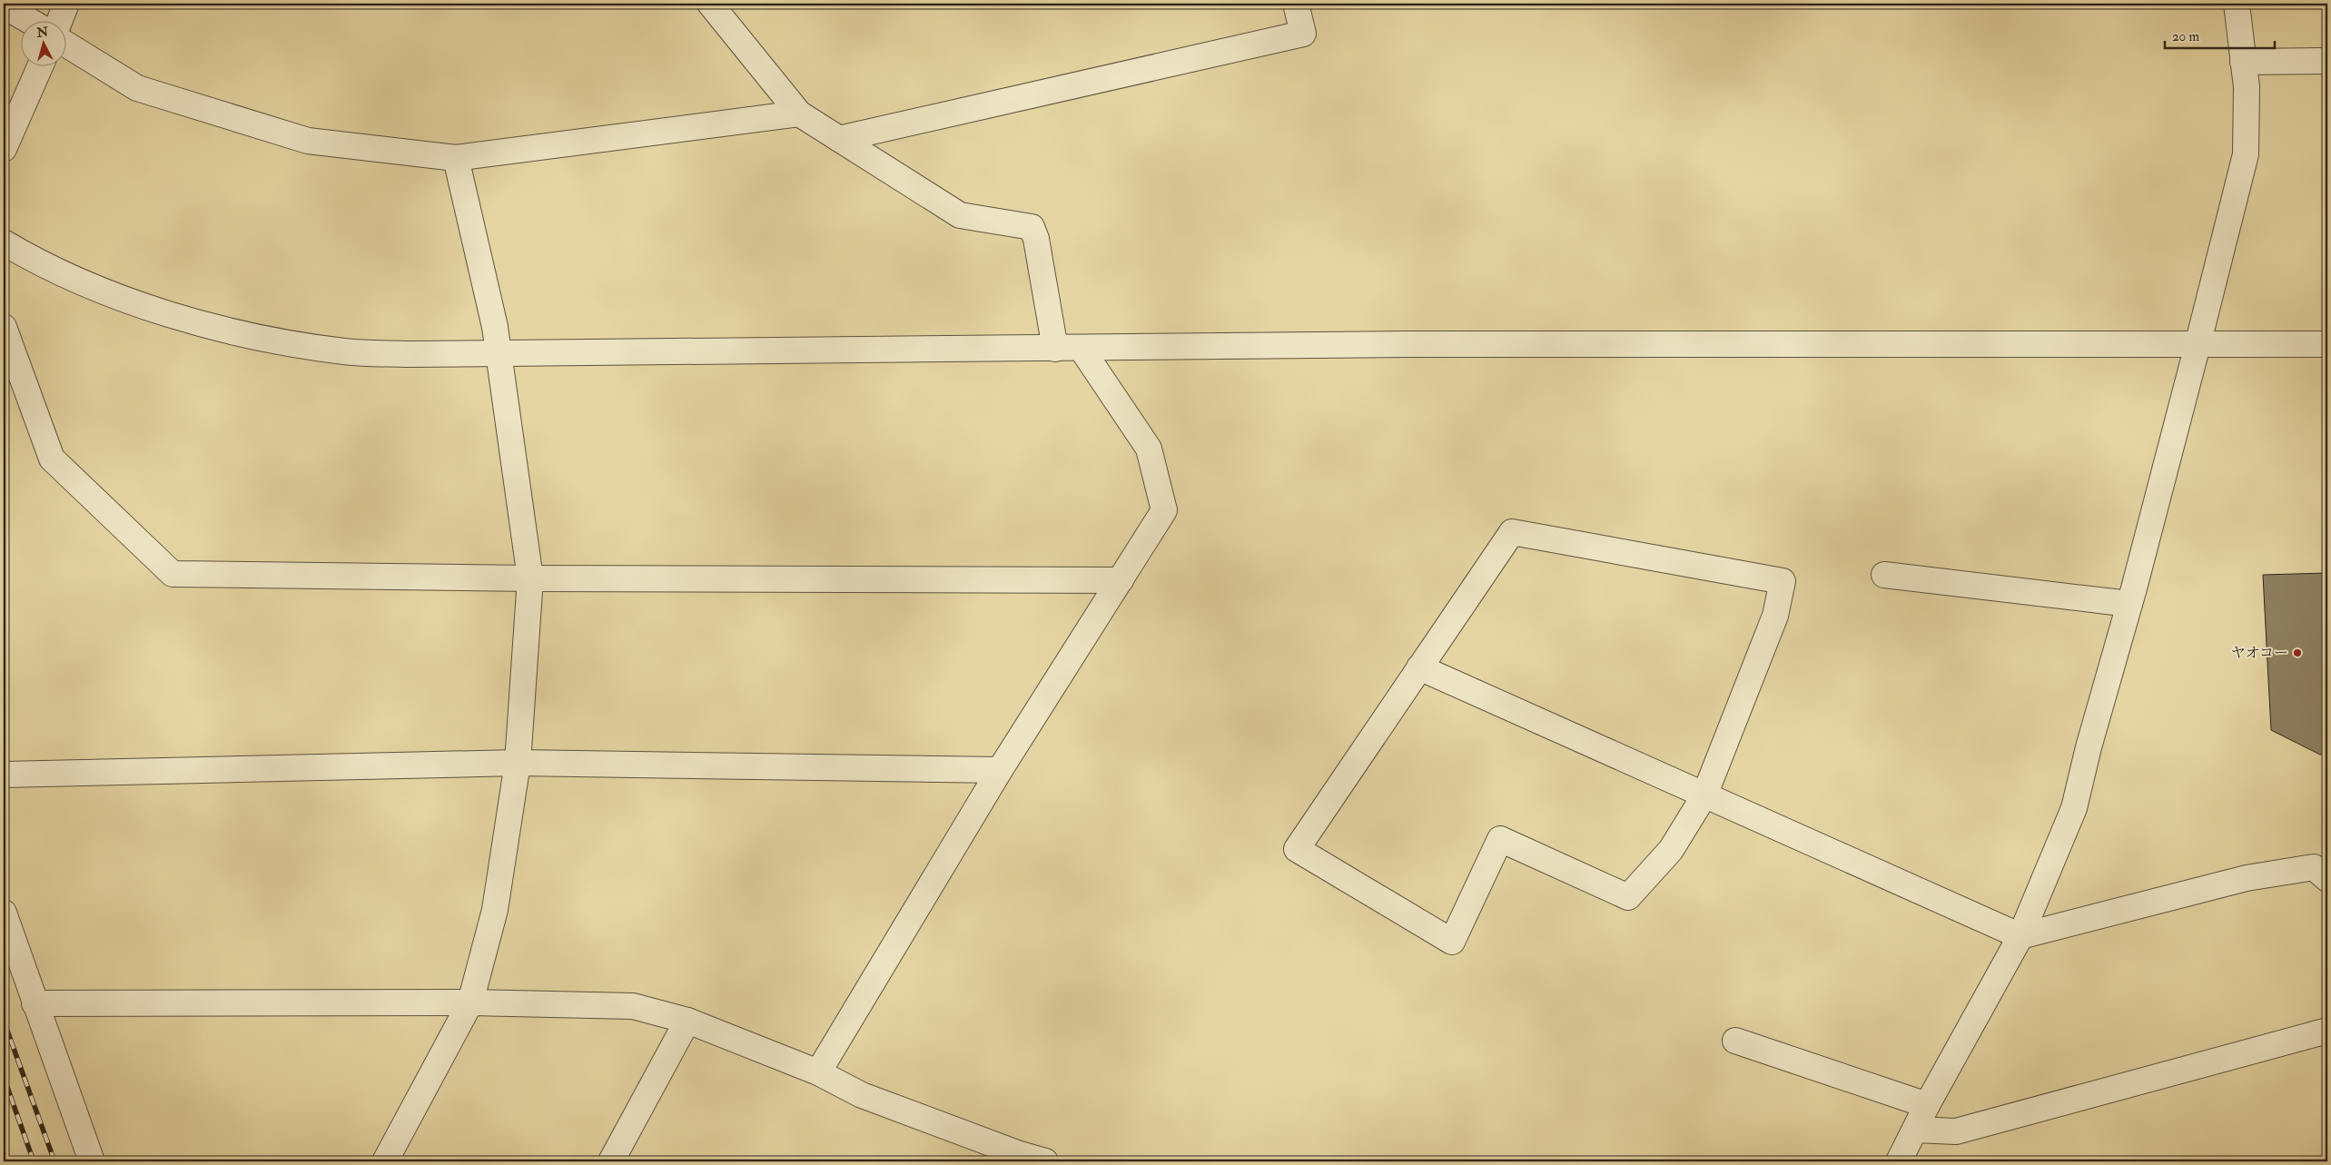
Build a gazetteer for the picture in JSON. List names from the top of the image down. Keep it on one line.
{"places":["ヤオコー"],"scale_bar":"20 m","north":"top"}
